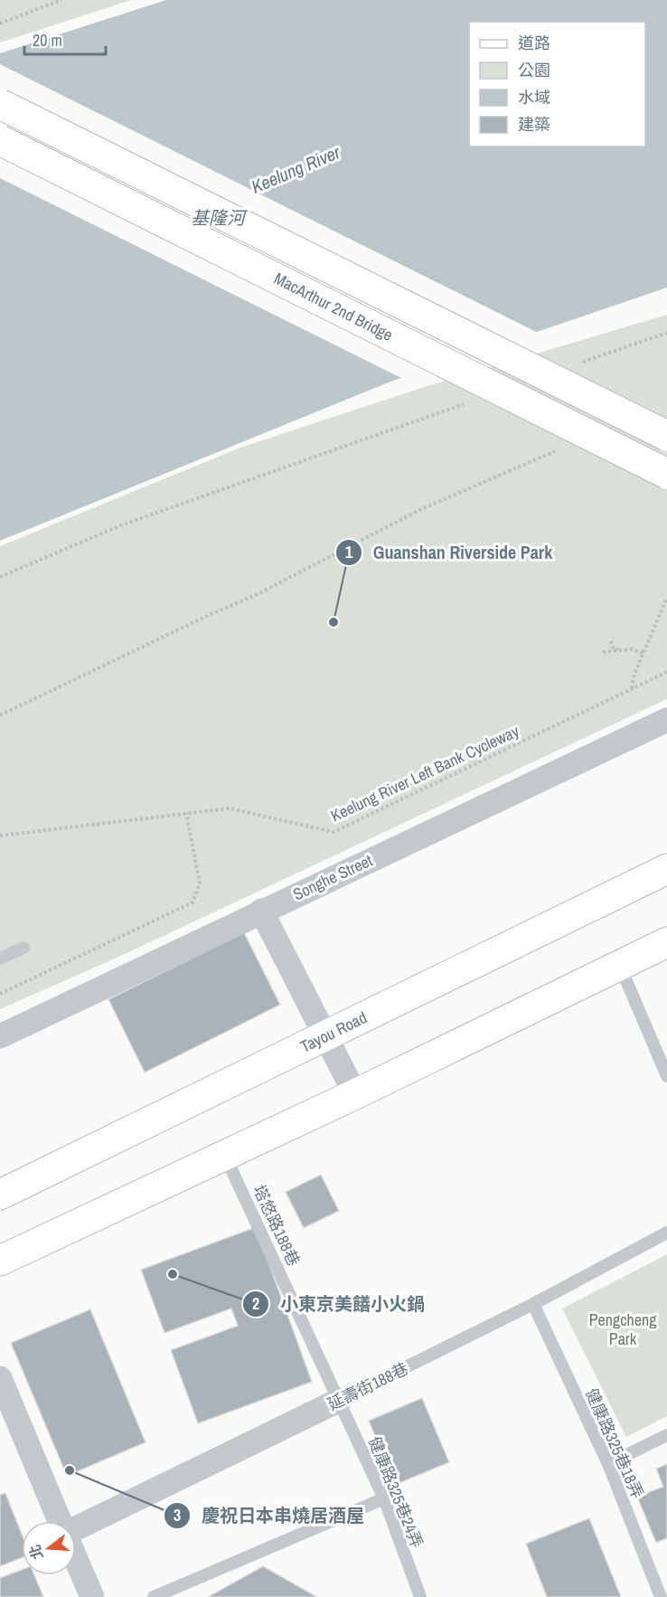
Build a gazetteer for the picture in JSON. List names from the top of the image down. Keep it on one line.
{"streets":{"main road":["MacArthur 2nd Bridge","Tayou Road"],"street":["Songhe Street","延壽街188巷"],"lane":["塔悠路188巷","健康路325巷18弄","健康路325巷24弄"],"path":["Keelung River Left Bank Cycleway"]},"crossings":[["塔悠路188巷","延壽街188巷"],["塔悠路188巷","健康路325巷24弄"],["延壽街188巷","健康路325巷18弄"],["延壽街188巷","健康路325巷24弄"]],"water":["Keelung River","基隆河"],"parks":["Pengcheng Park"],"places":["Guanshan Riverside Park","小東京美饍小火鍋","慶祝日本串燒居酒屋"],"legend":["道路","公園","水域","建築"],"scale_bar":"20 m","north":"left"}
